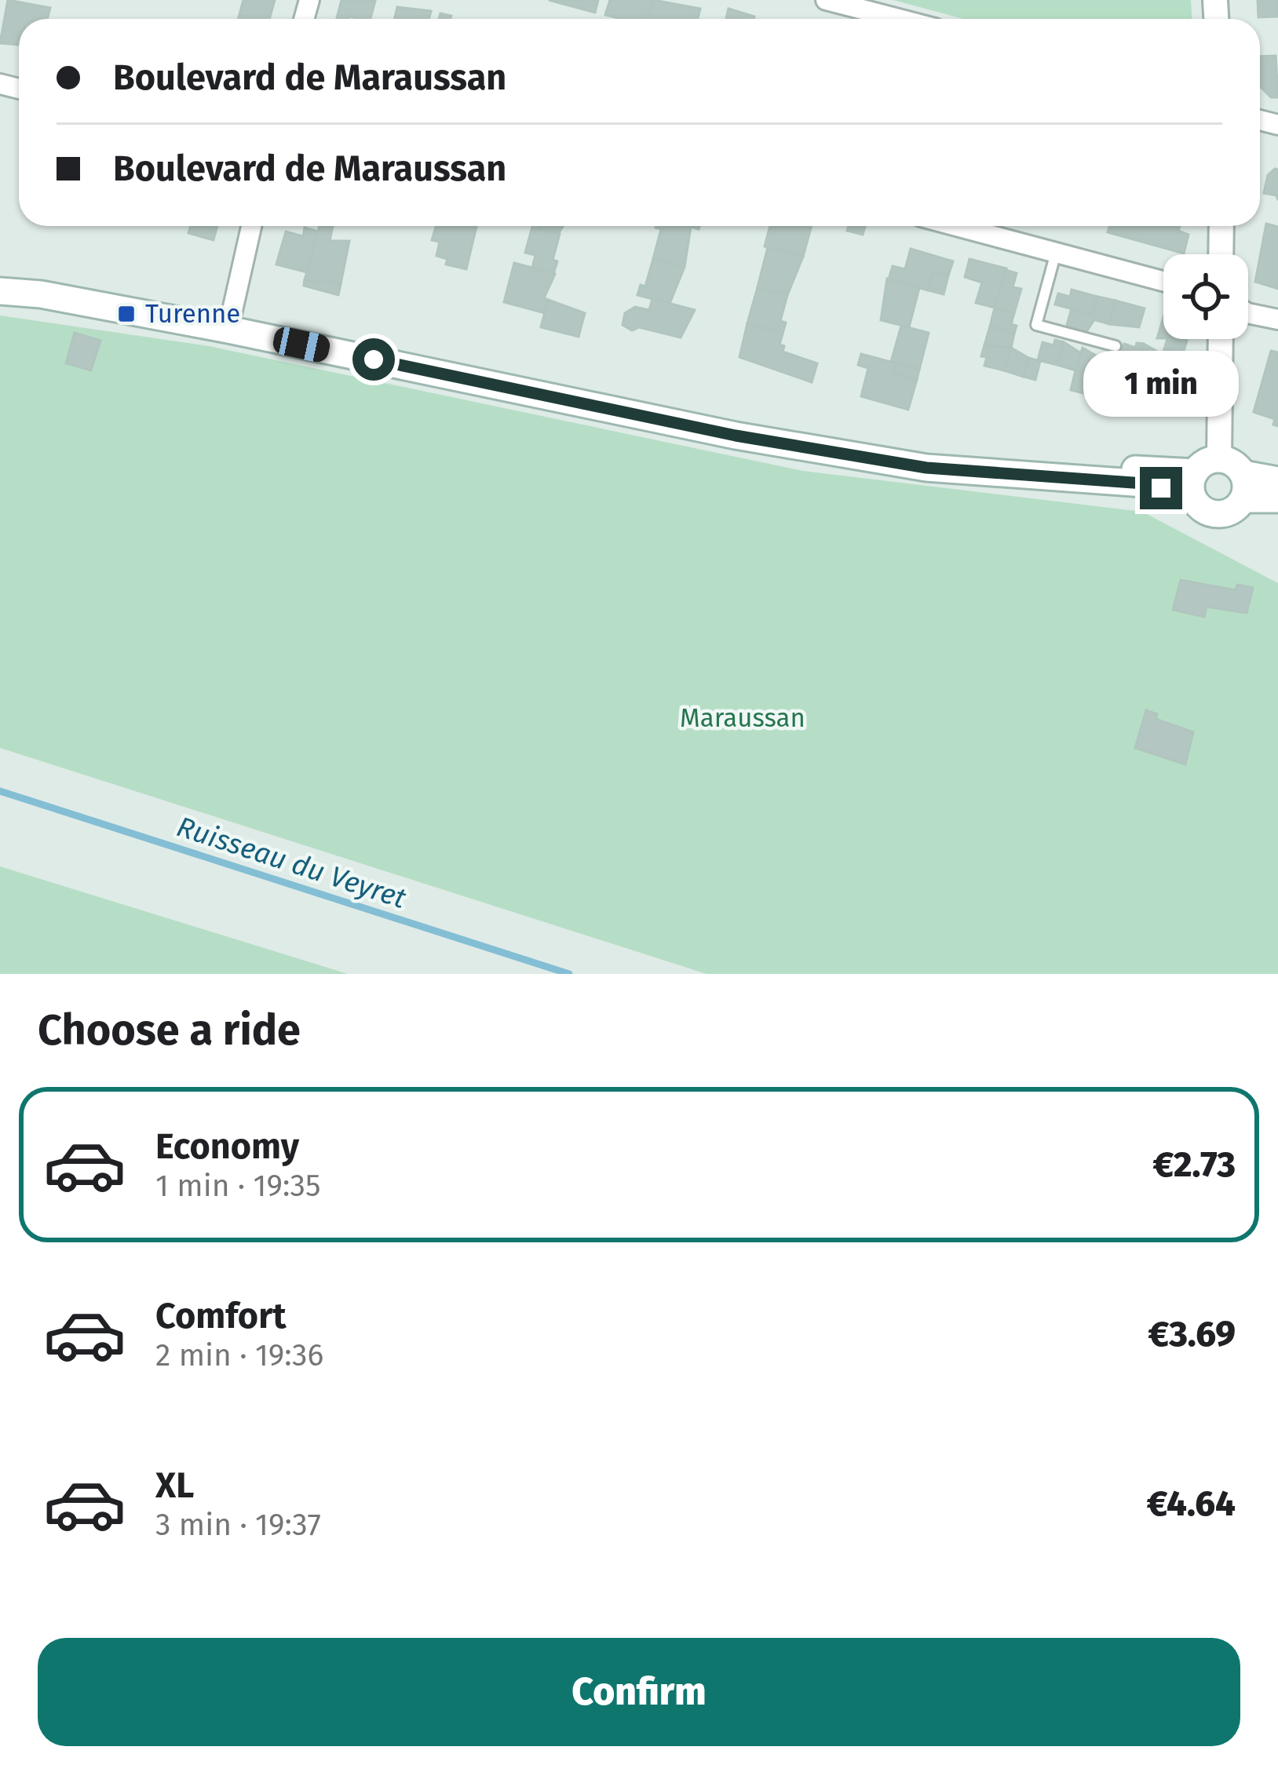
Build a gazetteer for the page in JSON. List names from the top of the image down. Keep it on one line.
{"water":["Ruisseau du Veyret"],"parks":["Maraussan"],"places":{"transit":["Turenne"]},"page":{"banner":["Boulevard de Maraussan","Boulevard de Maraussan"],"bubble":"1 min","heading":"Choose a ride","list":[{"name":"Economy","note":"1 min · 19:35","value":"€2.73"},{"name":"Comfort","note":"2 min · 19:36","value":"€3.69"},{"name":"XL","note":"3 min · 19:37","value":"€4.64"}],"buttons":"Confirm"}}
